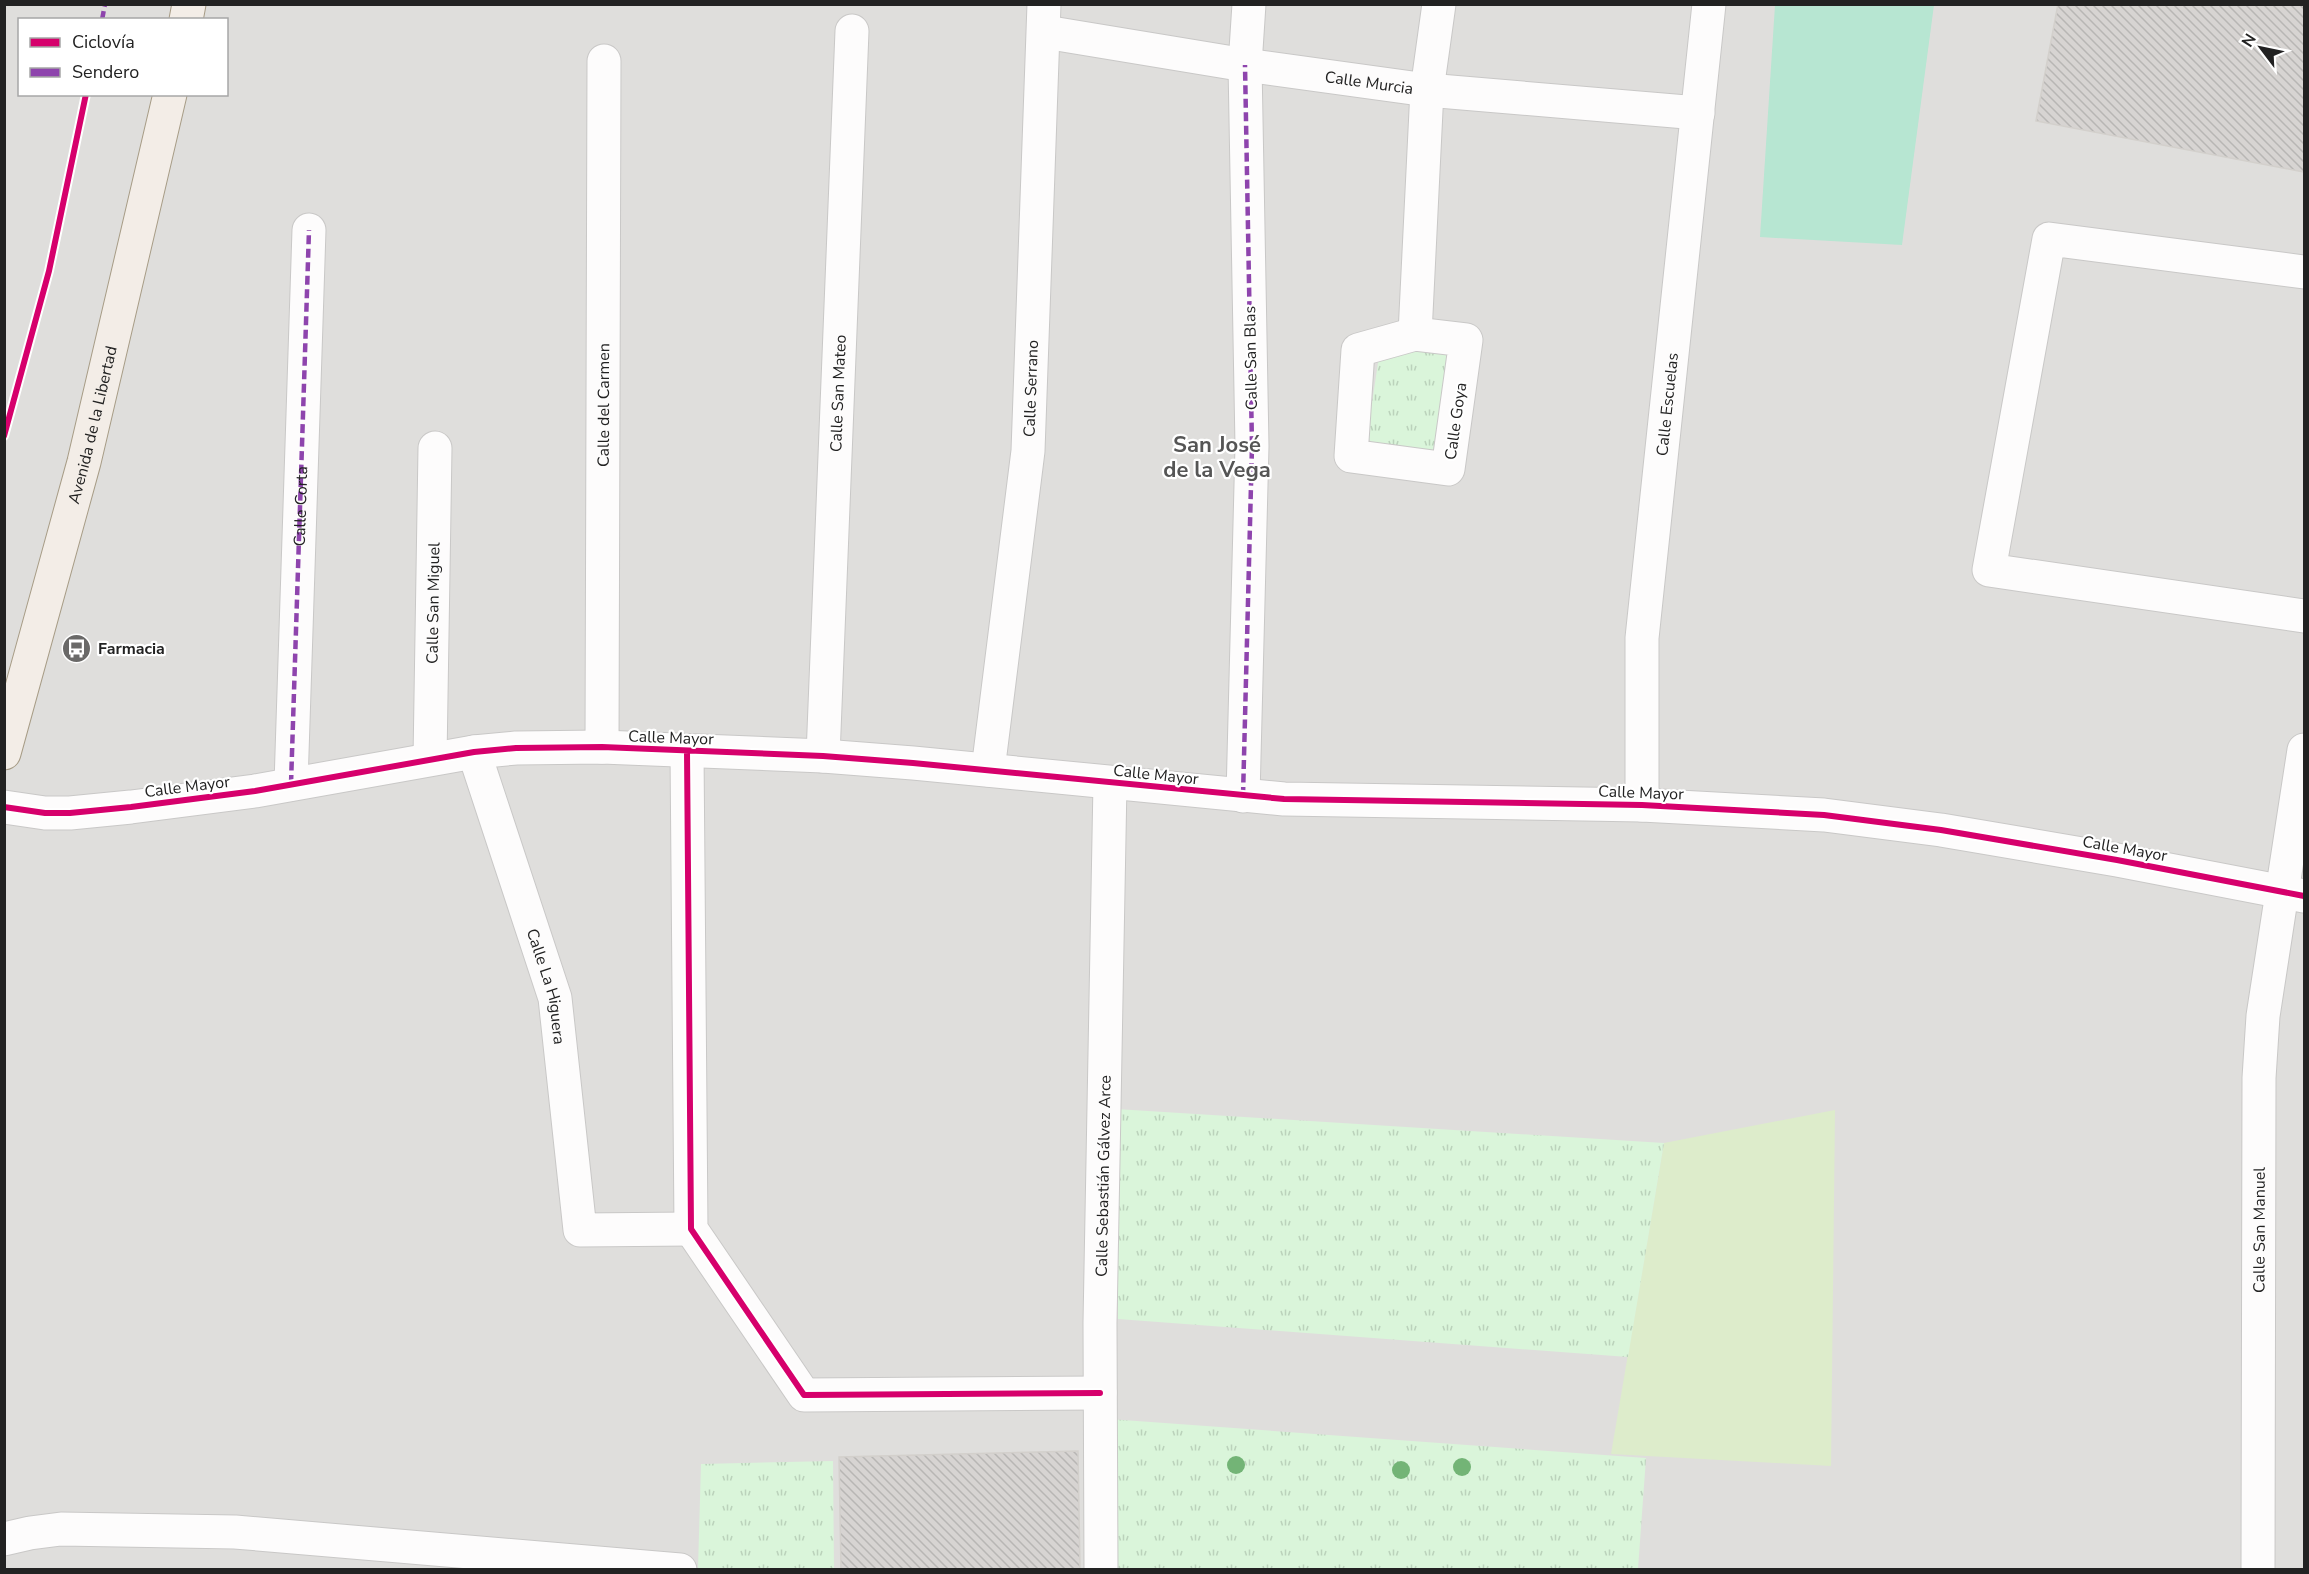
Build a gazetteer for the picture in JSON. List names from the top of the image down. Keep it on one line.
{"streets":{"main road":["Avenida de la Libertad"],"street":["Calle Murcia","Calle San Blas","Calle Serrano","Calle San Mateo","Calle del Carmen","Calle Escuelas","Calle Goya","Calle Corta","Calle San Miguel","Calle Mayor","Calle La Higuera","Calle Sebastián Gálvez Arce","Calle San Manuel"]},"crossings":[["Calle Murcia","Calle San Blas"],["Calle Murcia","Calle Serrano"],["Calle Murcia","Calle Escuelas"],["Calle San Blas","Calle Mayor"],["Calle Serrano","Calle Mayor"],["Calle San Mateo","Calle Mayor"],["Calle del Carmen","Calle Mayor"],["Calle Escuelas","Calle Mayor"],["Calle Corta","Calle Mayor"],["Calle San Miguel","Calle Mayor"],["Calle Mayor","Calle La Higuera"],["Calle Mayor","Calle Sebastián Gálvez Arce"],["Calle Mayor","Calle San Manuel"]],"districts":["San José de la Vega"],"places":{"bus stop":["Farmacia"]},"legend":["Ciclovía","Sendero"],"north":"top left"}
